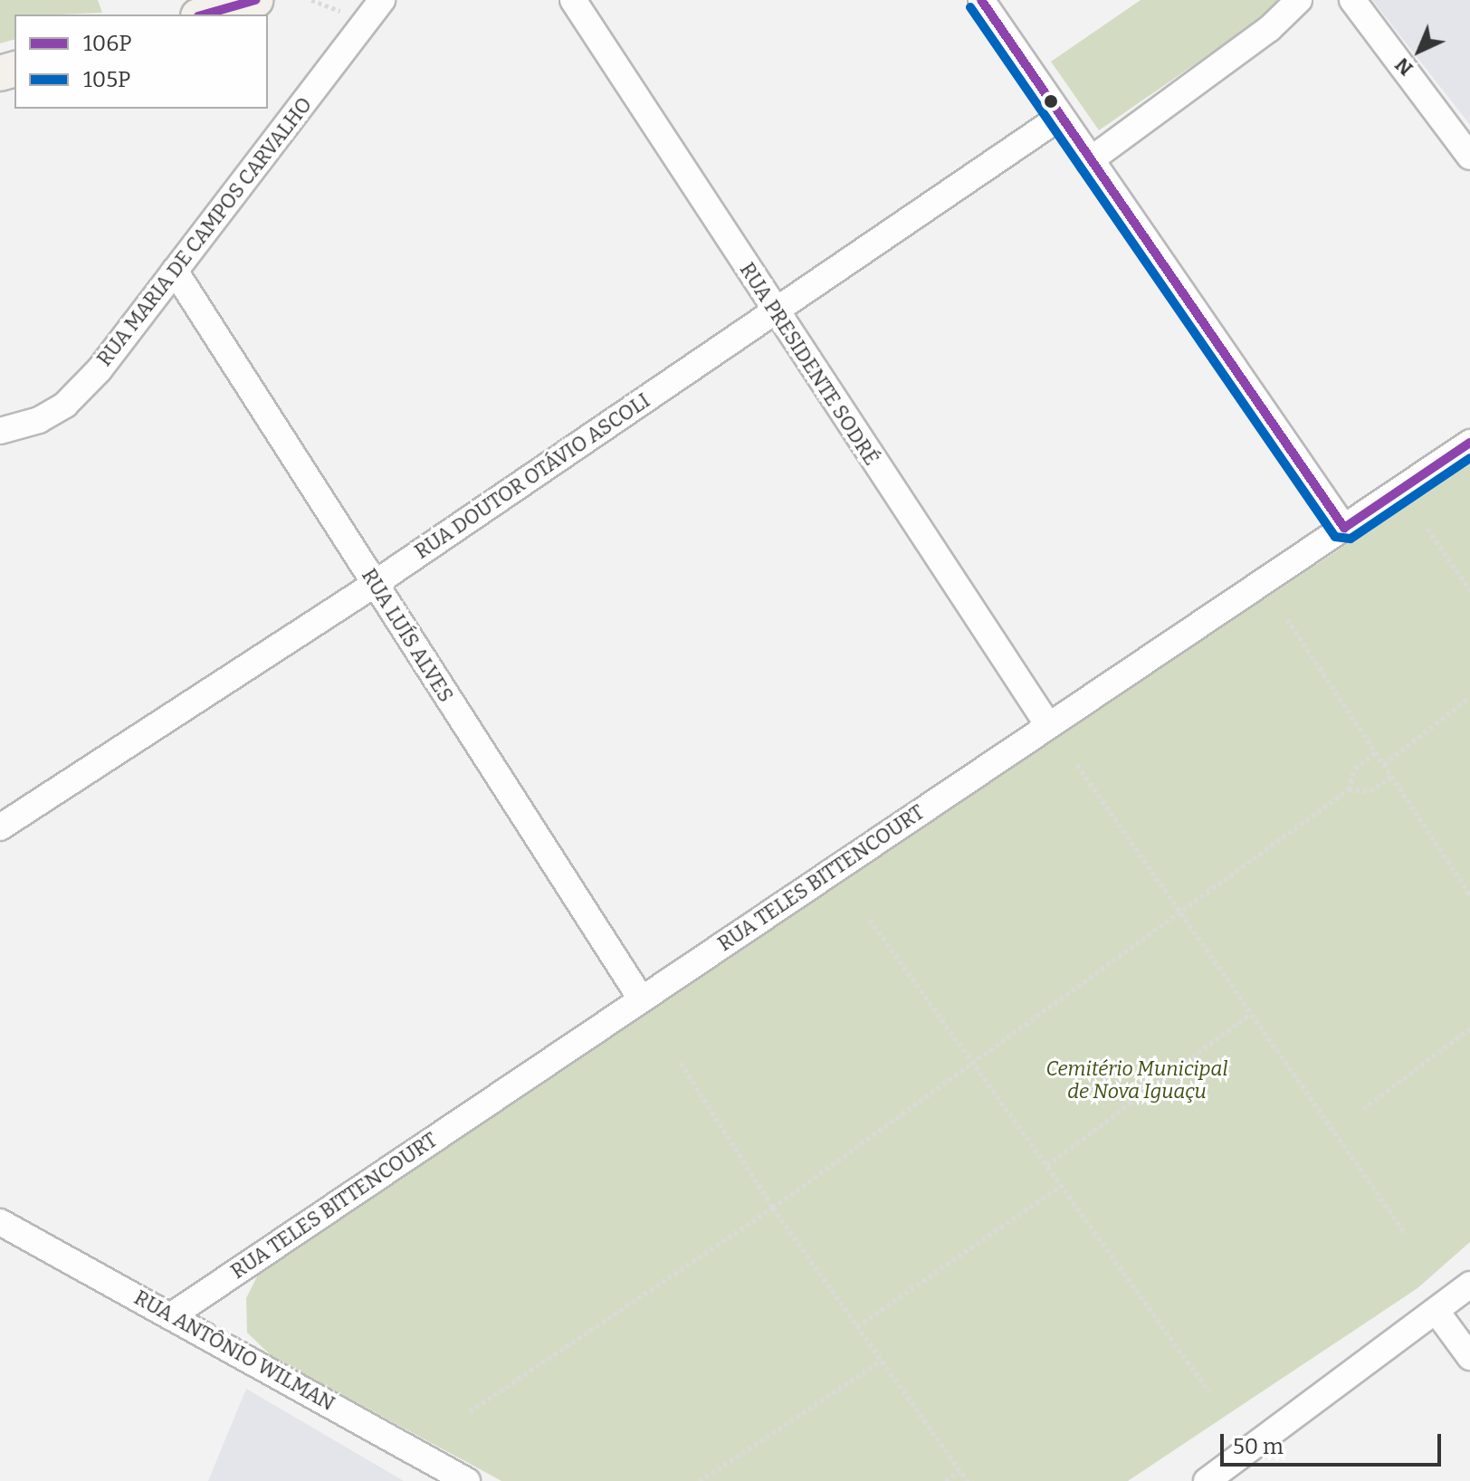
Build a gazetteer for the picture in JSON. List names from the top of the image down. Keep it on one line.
{"streets":{"street":["RUA MARIA DE CAMPOS CARVALHO","RUA PRESIDENTE SODRÉ","RUA DOUTOR OTÁVIO ASCOLI","RUA LUÍS ALVES","RUA TELES BITTENCOURT","RUA ANTÔNIO WILMAN"]},"crossings":[["RUA MARIA DE CAMPOS CARVALHO","RUA LUÍS ALVES"],["RUA PRESIDENTE SODRÉ","RUA DOUTOR OTÁVIO ASCOLI"],["RUA PRESIDENTE SODRÉ","RUA TELES BITTENCOURT"],["RUA DOUTOR OTÁVIO ASCOLI","RUA LUÍS ALVES"],["RUA LUÍS ALVES","RUA TELES BITTENCOURT"],["RUA TELES BITTENCOURT","RUA ANTÔNIO WILMAN"]],"parks":["Cemitério Municipal de Nova Iguaçu"],"lines":["transit line 106P","transit line 105P"],"legend":["106P","105P"],"scale_bar":"50 m","north":"bottom left"}
